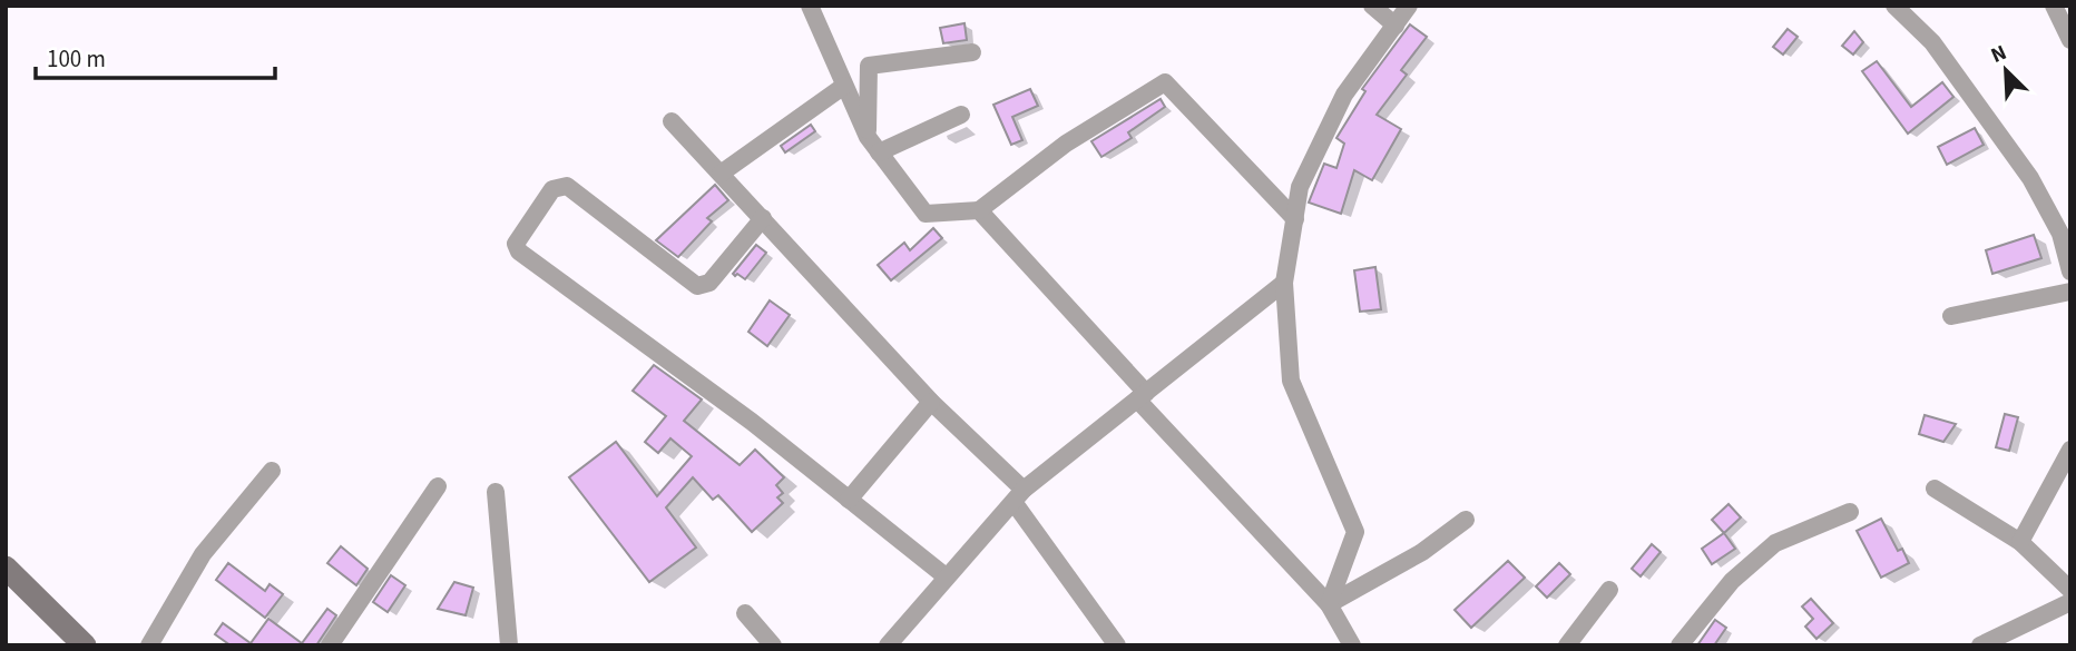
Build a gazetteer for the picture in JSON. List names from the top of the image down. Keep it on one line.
{"scale_bar":"100 m","north":"top left"}
